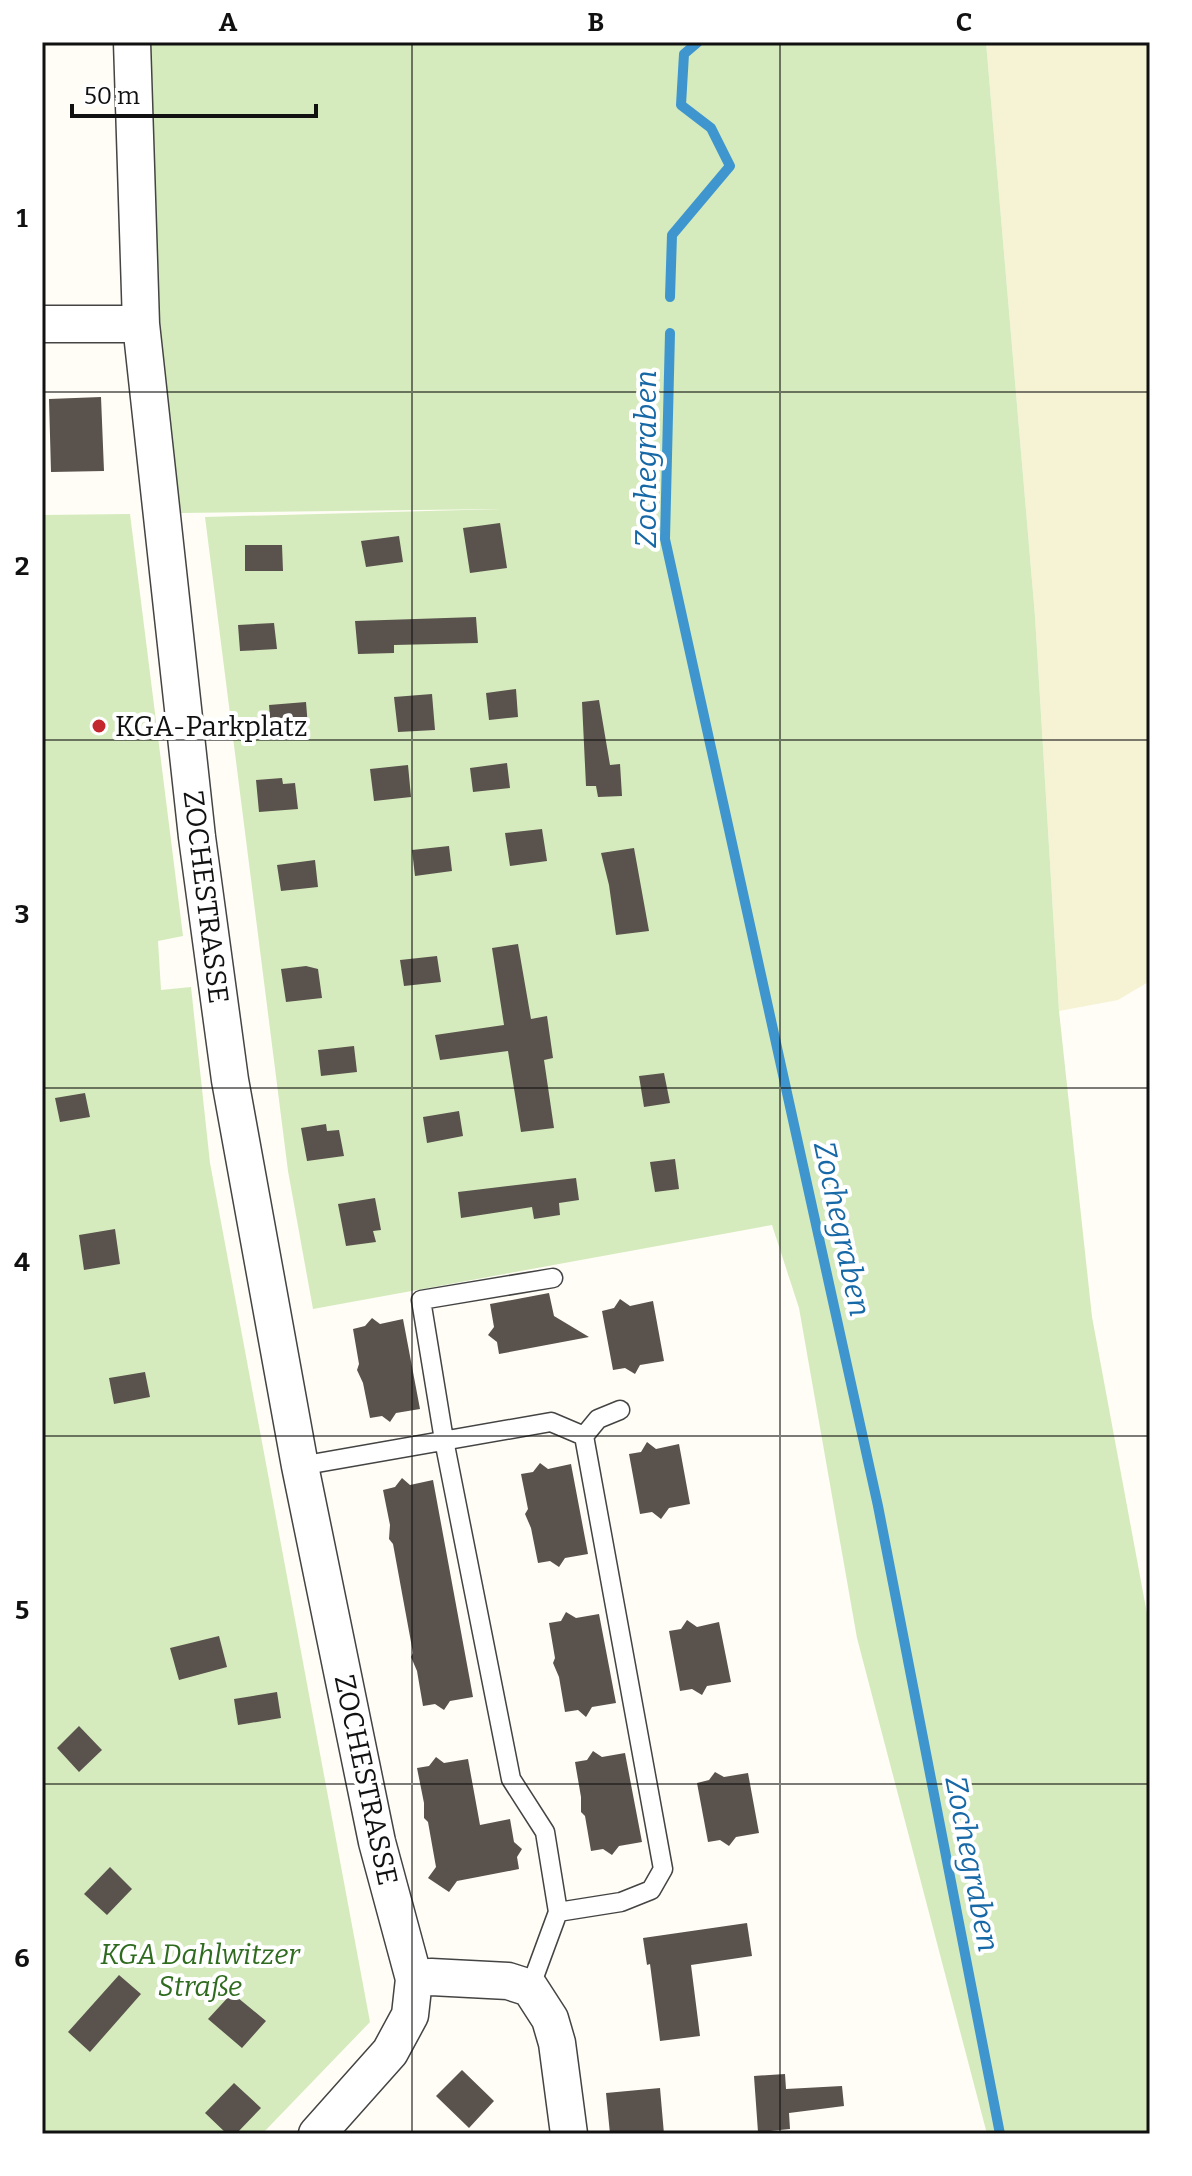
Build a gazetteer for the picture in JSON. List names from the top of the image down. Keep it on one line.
{"streets":{"street":["ZOCHESTRASSE"]},"water":["Zochegraben"],"parks":["KGA Dahlwitzer Straße"],"places":["KGA-Parkplatz"],"scale_bar":"50 m","grid":{"columns":["A","B","C"],"rows":["1","2","3","4","5","6"]}}
